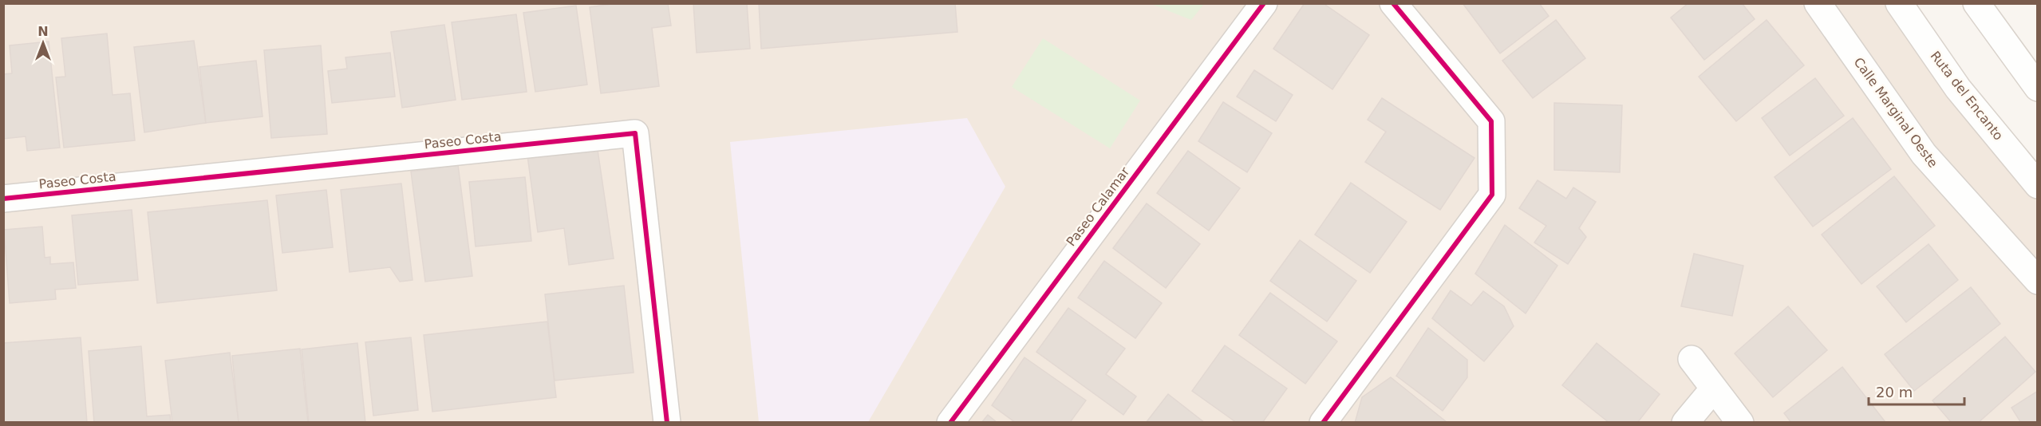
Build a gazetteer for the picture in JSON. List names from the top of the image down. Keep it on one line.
{"streets":{"street":["Ruta del Encanto","Calle Marginal Oeste","Paseo Costa","Paseo Calamar"]},"scale_bar":"20 m","north":"top"}
